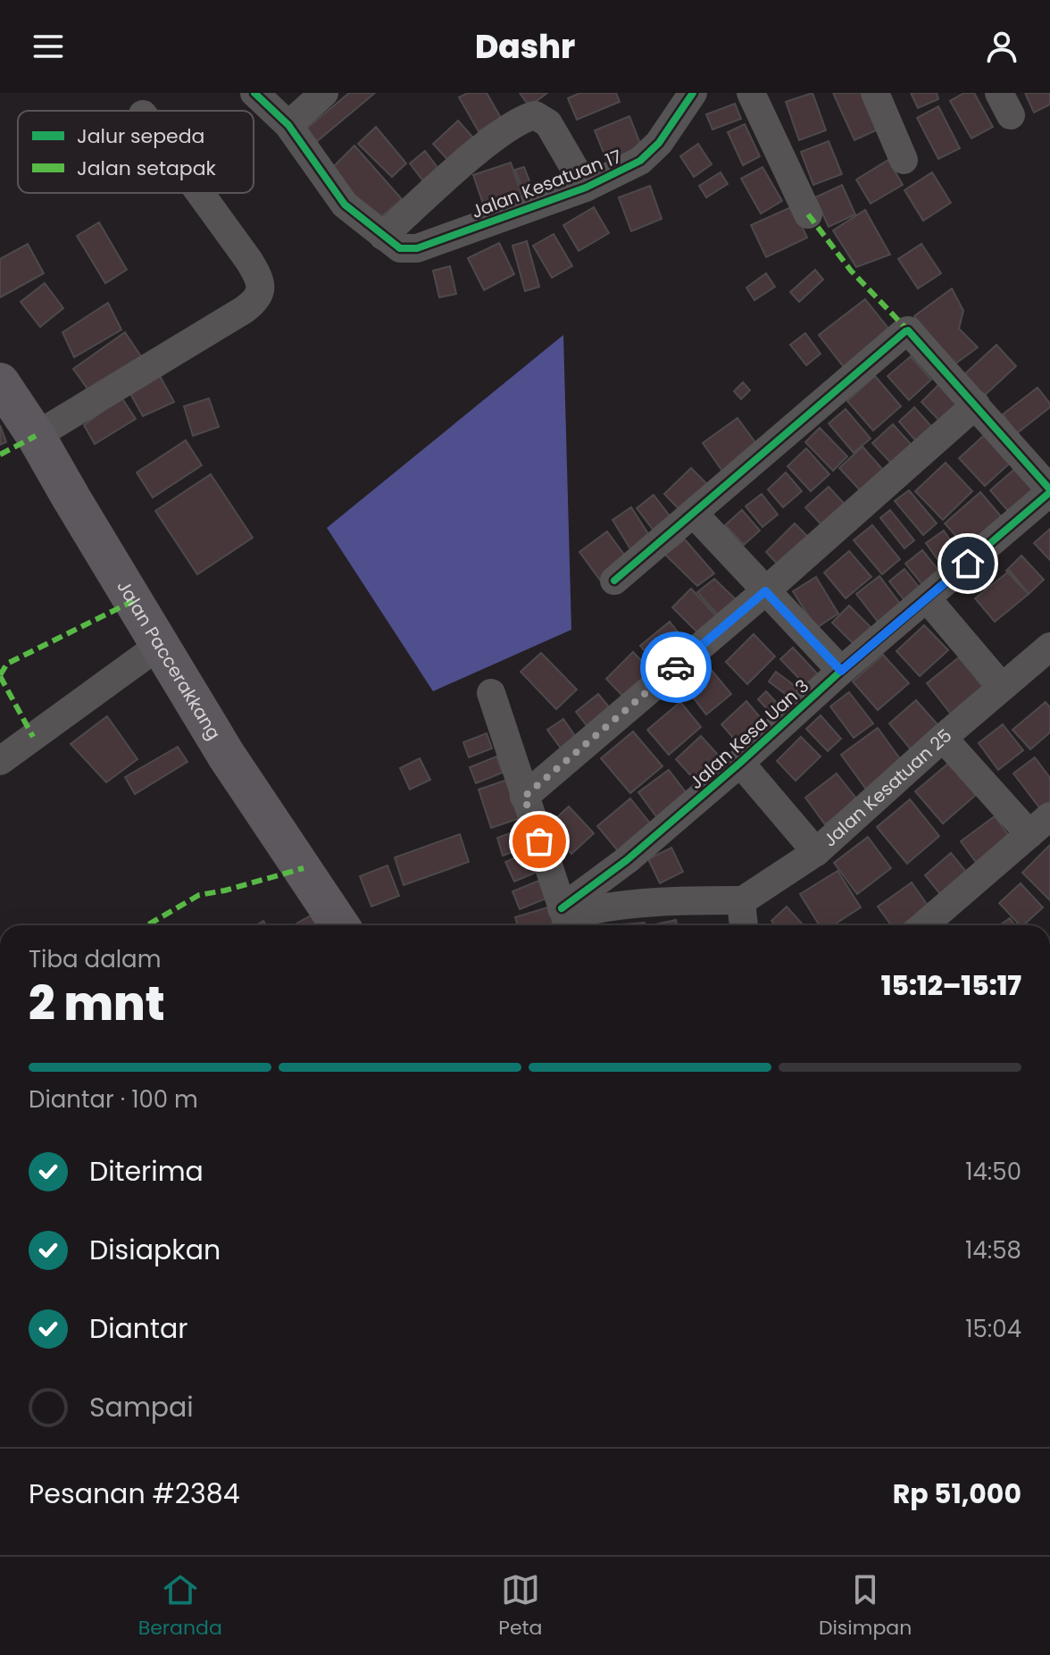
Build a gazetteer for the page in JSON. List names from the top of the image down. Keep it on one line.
{"streets":{"main road":["Jalan Paccerakkang"],"street":["Jalan Kesatuan 17","Jalan Kesa Uan 3","Jalan Kesatuan 25"]},"legend":["Jalur sepeda","Jalan setapak"],"page":{"header":"Dashr","heading":["2 mnt","Tiba dalam","15:12–15:17"],"panel":["Pesanan #2384","Rp 51,000"],"bar":"Diantar · 100 m","list":[["Diterima","14:50"],["Disiapkan","14:58"],["Diantar","15:04"],"Sampai"],"tabs":["Beranda","Peta","Disimpan"]}}
